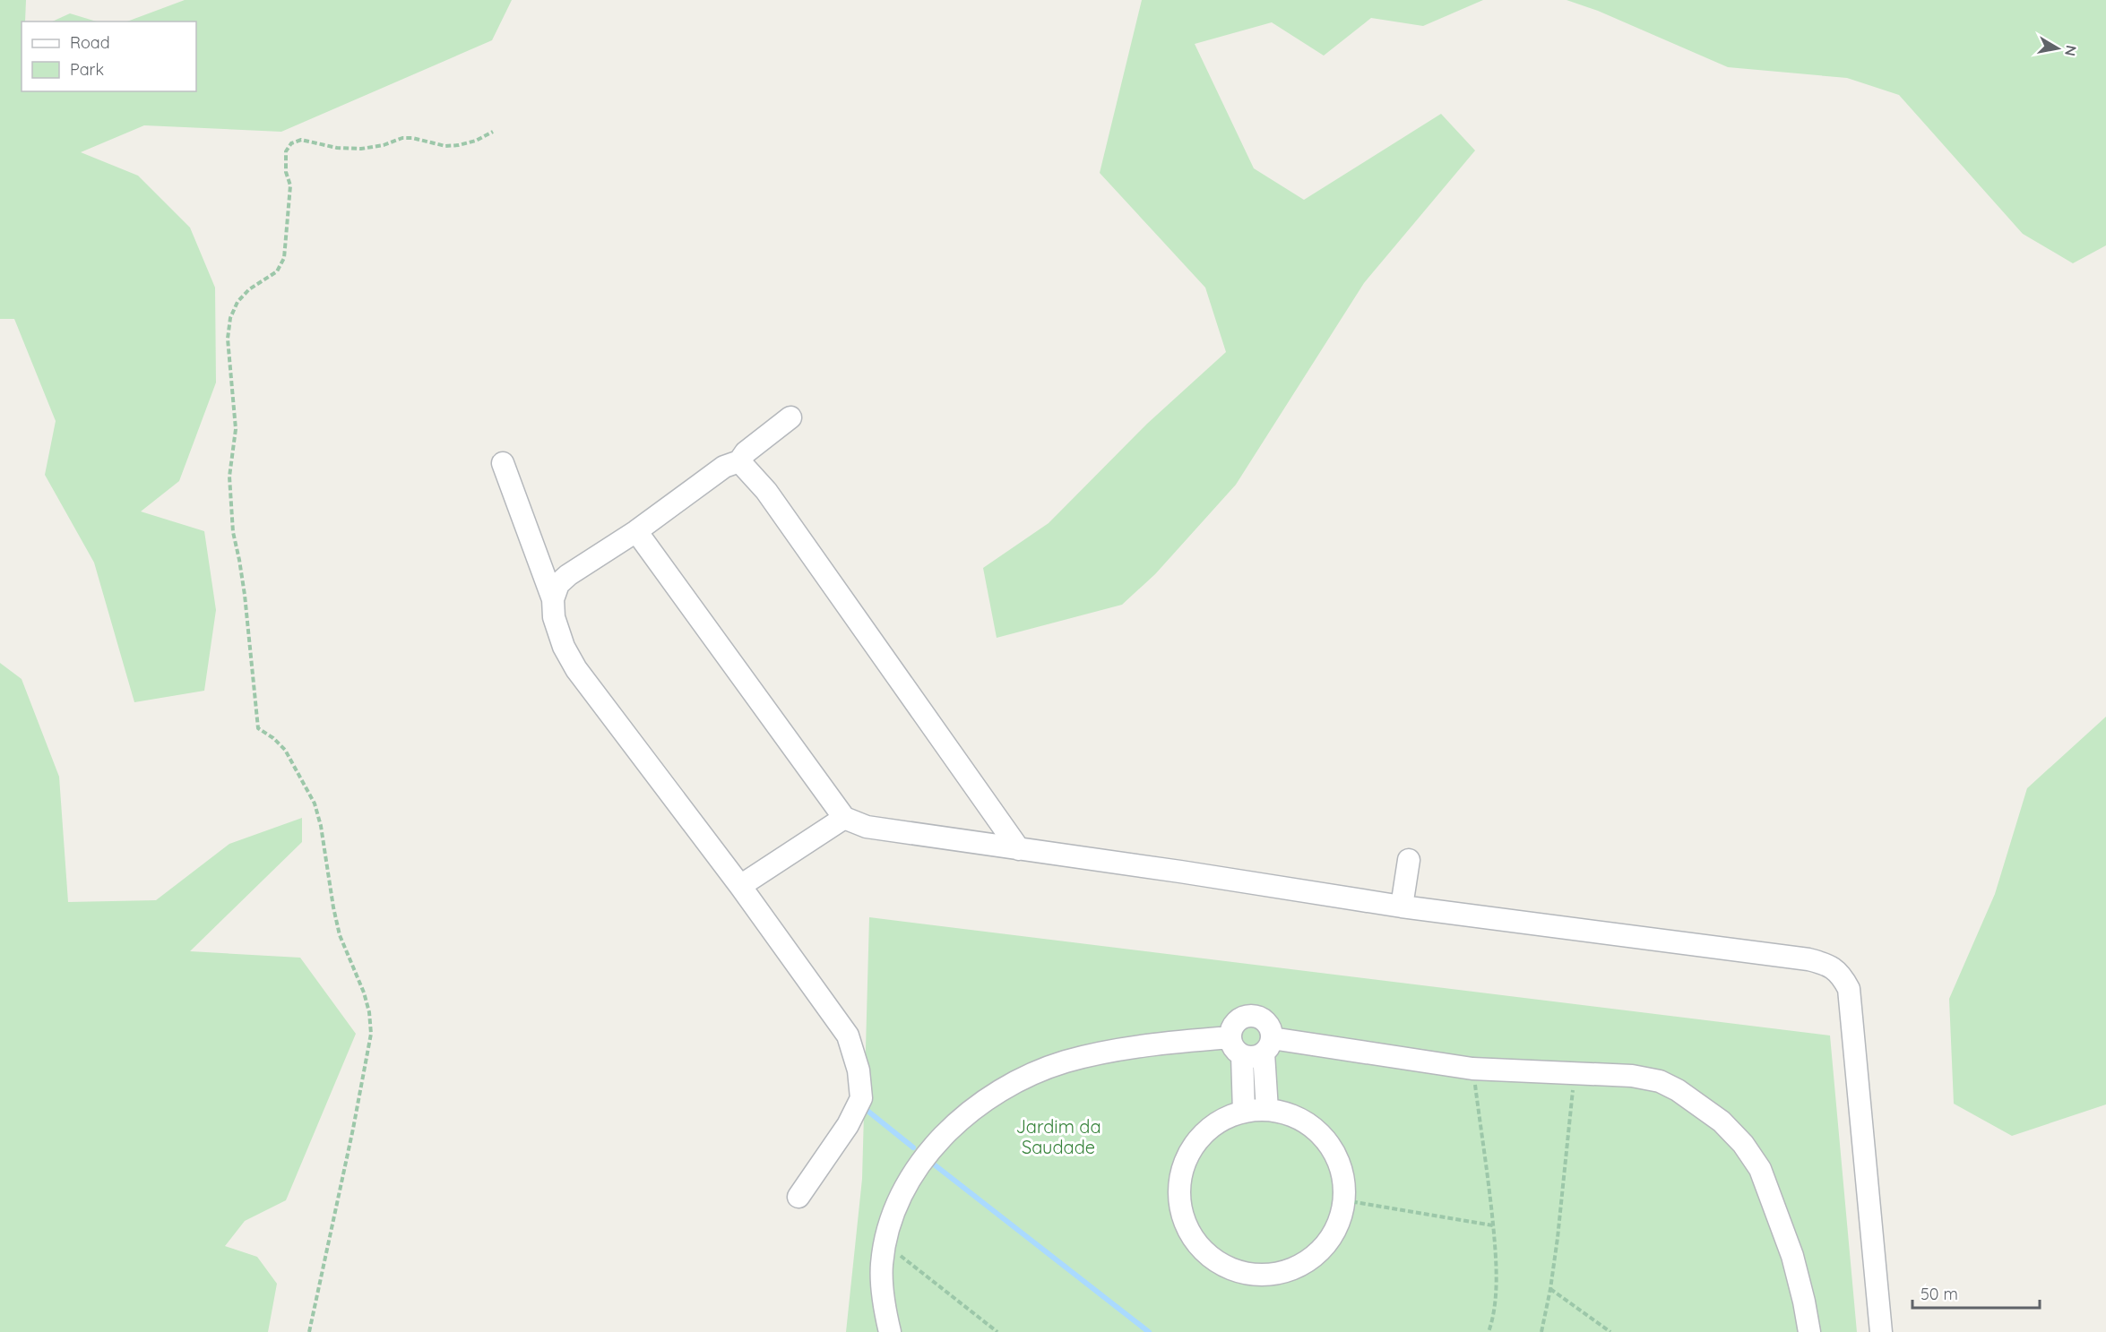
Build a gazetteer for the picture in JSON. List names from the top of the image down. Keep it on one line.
{"parks":["Jardim da Saudade"],"legend":["Road","Park"],"scale_bar":"50 m","north":"right"}
